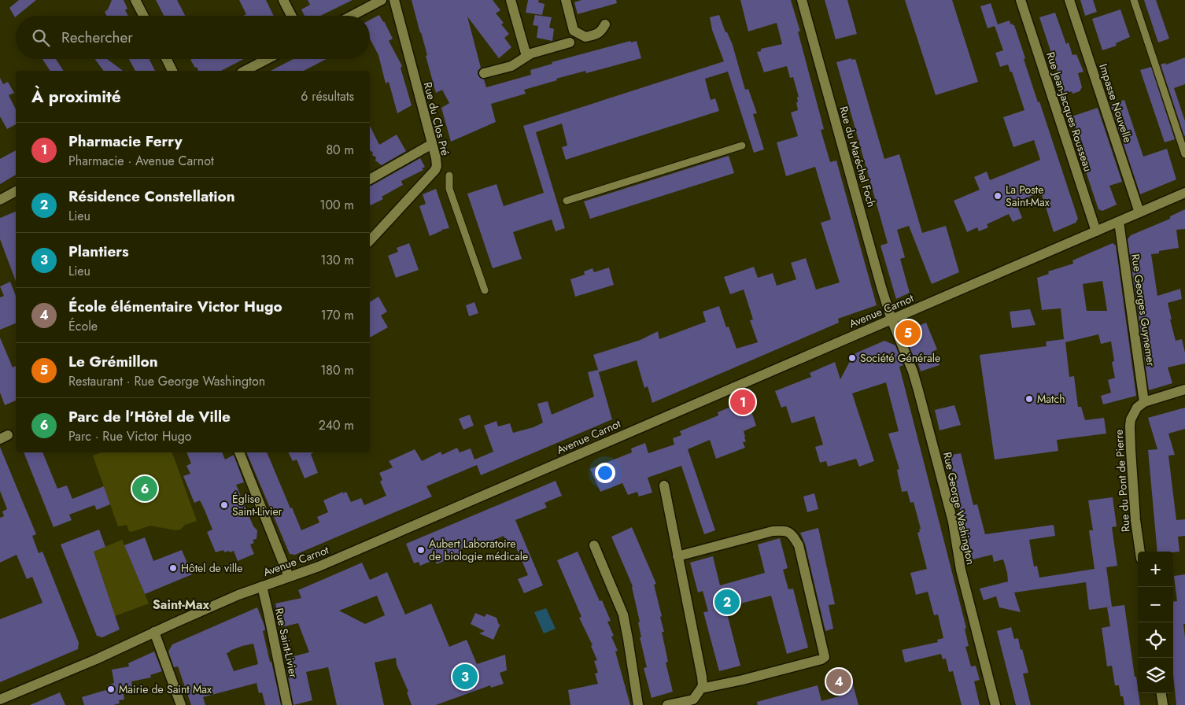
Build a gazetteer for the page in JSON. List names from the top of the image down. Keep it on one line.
{"streets":{"street":["Impasse Nouvelle","Rue Jean-Jacques Rousseau","Rue du Clos Pré","Rue du Maréchal Foch","Rue Georges Guynemer","Avenue Carnot","Rue du Pont de Pierre","Rue George Washington","Rue Saint-Livier"]},"crossings":[["Impasse Nouvelle","Avenue Carnot"],["Rue Jean-Jacques Rousseau","Avenue Carnot"],["Rue du Maréchal Foch","Avenue Carnot"],["Rue du Maréchal Foch","Rue George Washington"],["Rue Georges Guynemer","Avenue Carnot"],["Rue Georges Guynemer","Rue du Pont de Pierre"],["Avenue Carnot","Rue George Washington"],["Avenue Carnot","Rue Saint-Livier"]],"districts":["Saint-Max"],"places":["La Poste Saint-Max","Société Générale","Match","Église Saint-Livier","Aubert Laboratoire de biologie médicale","Hôtel de ville","Mairie de Saint Max"],"page":{"search":"Rechercher","heading":["À proximité","6 résultats"],"list":[{"mark":"1","name":"Pharmacie Ferry","note":"Pharmacie · Avenue Carnot","value":"80 m"},{"mark":"2","name":"Résidence Constellation","note":"Lieu","value":"100 m"},{"mark":"3","name":"Plantiers","note":"Lieu","value":"130 m"},{"mark":"4","name":"École élémentaire Victor Hugo","note":"École","value":"170 m"},{"mark":"5","name":"Le Grémillon","note":"Restaurant · Rue George Washington","value":"180 m"},{"mark":"6","name":"Parc de l'Hôtel de Ville","note":"Parc · Rue Victor Hugo","value":"240 m"}],"pins":["5","1","6","2","3","4"],"map_buttons":["+","−"]}}
